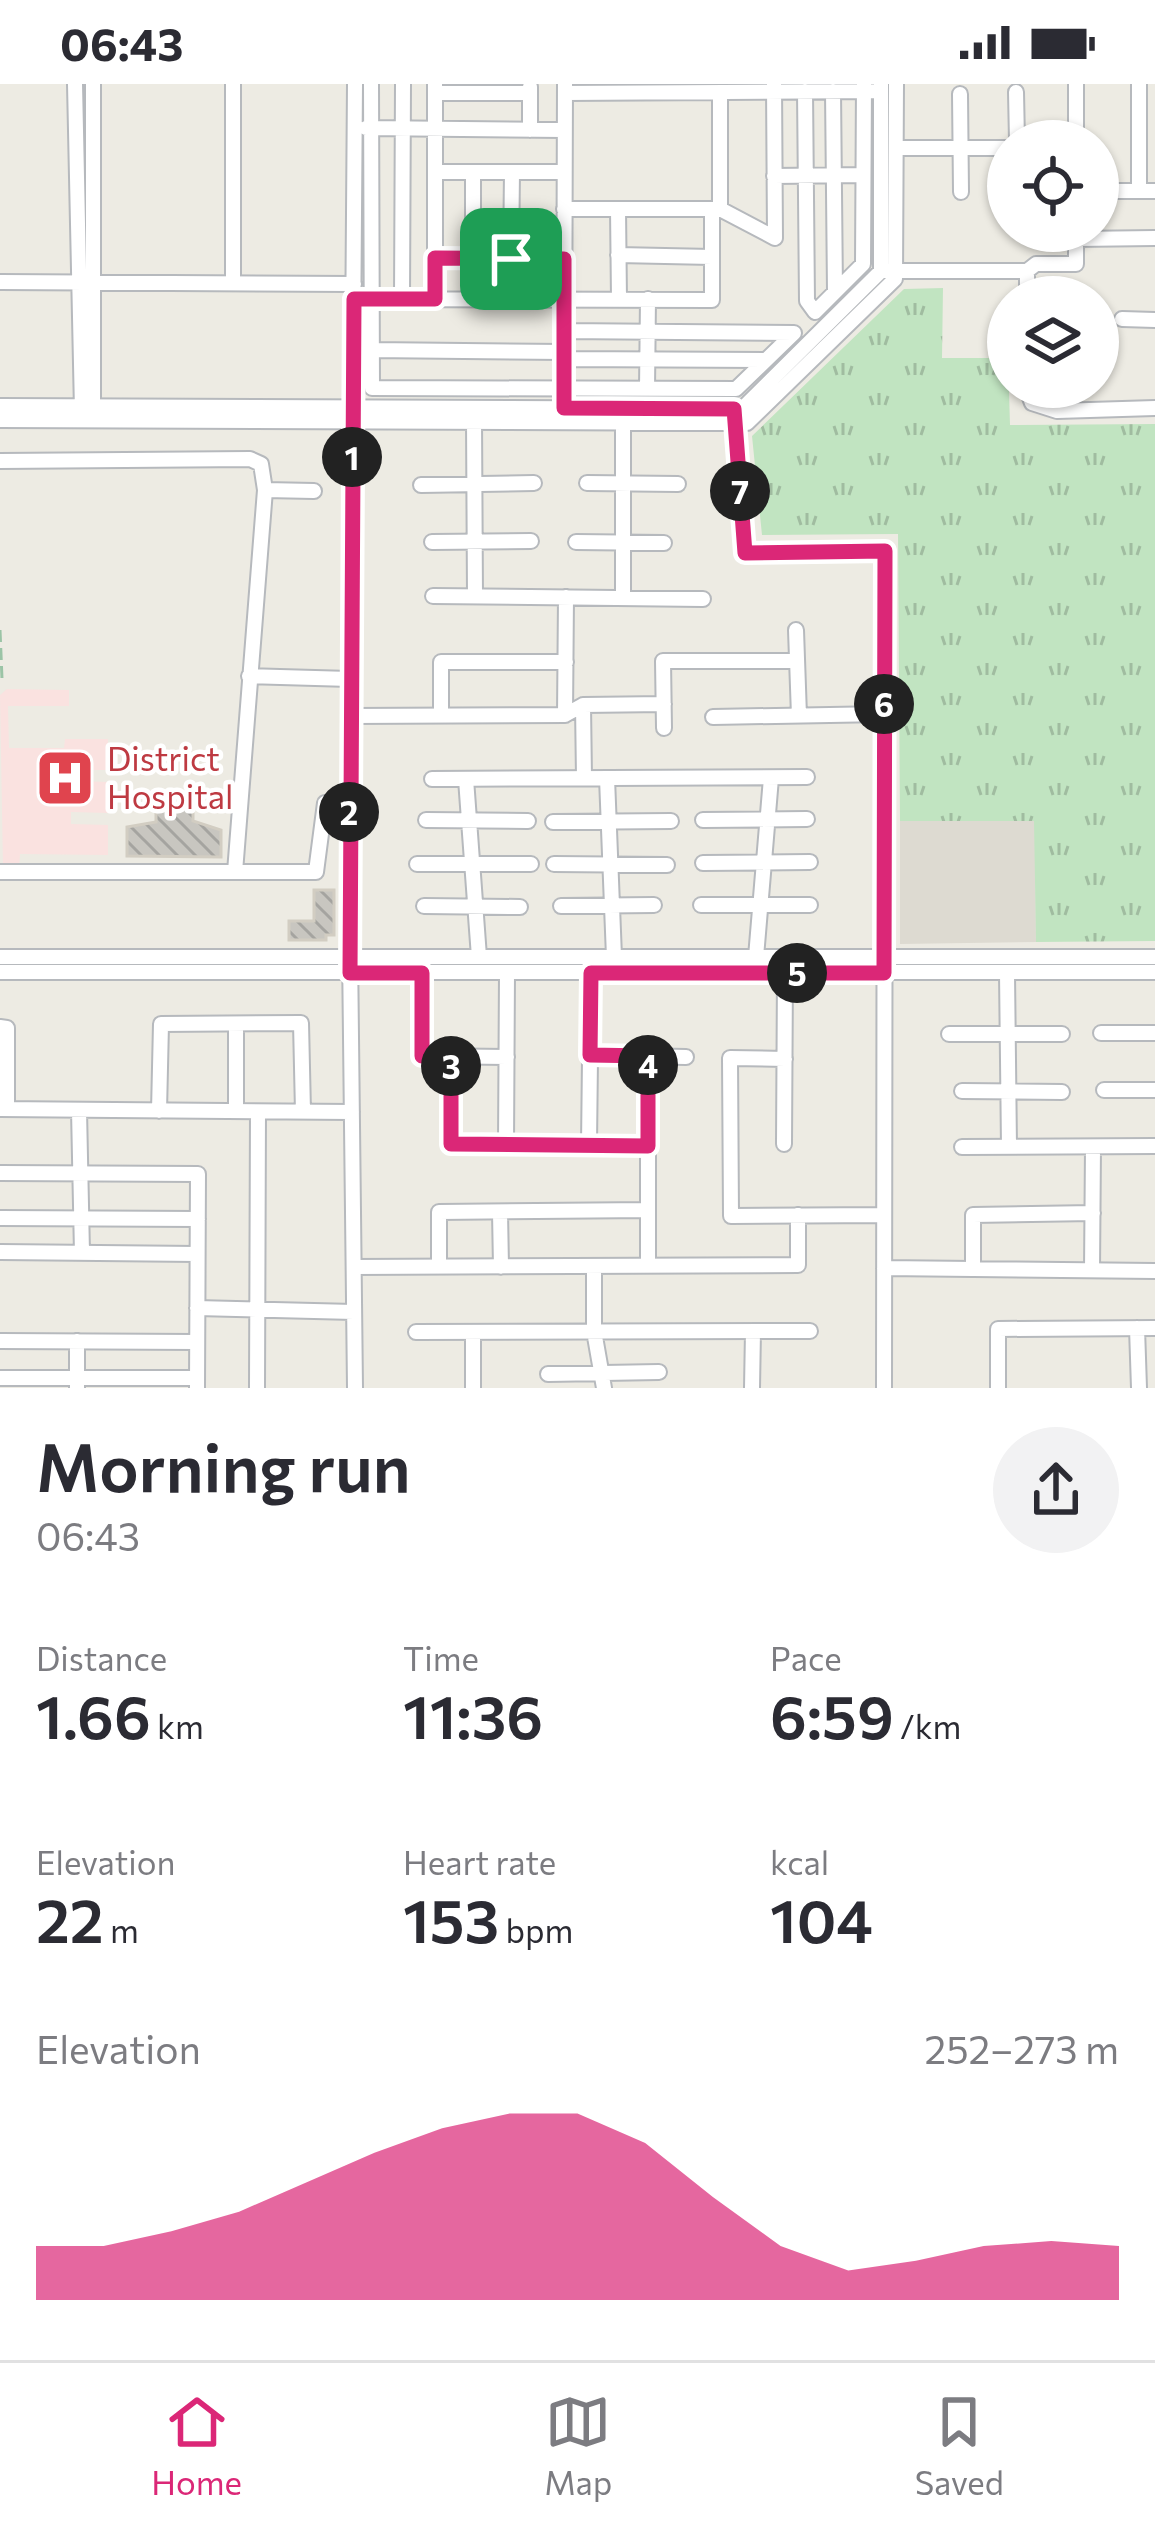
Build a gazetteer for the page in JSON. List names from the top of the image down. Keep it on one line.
{"places":{"hospital":["District Hospital"]},"page":{"status":"06:43","pins":["1","7","6","2","5","4","3"],"heading":["Morning run","06:43"],"stats":[["Distance","1.66 km"],["Time","11:36"],["Pace","6:59 /km"],["Elevation","22 m"],["Heart rate","153 bpm"],["kcal","104"]],"chart":["Elevation","252–273 m"],"tabs":["Home","Map","Saved"]}}
